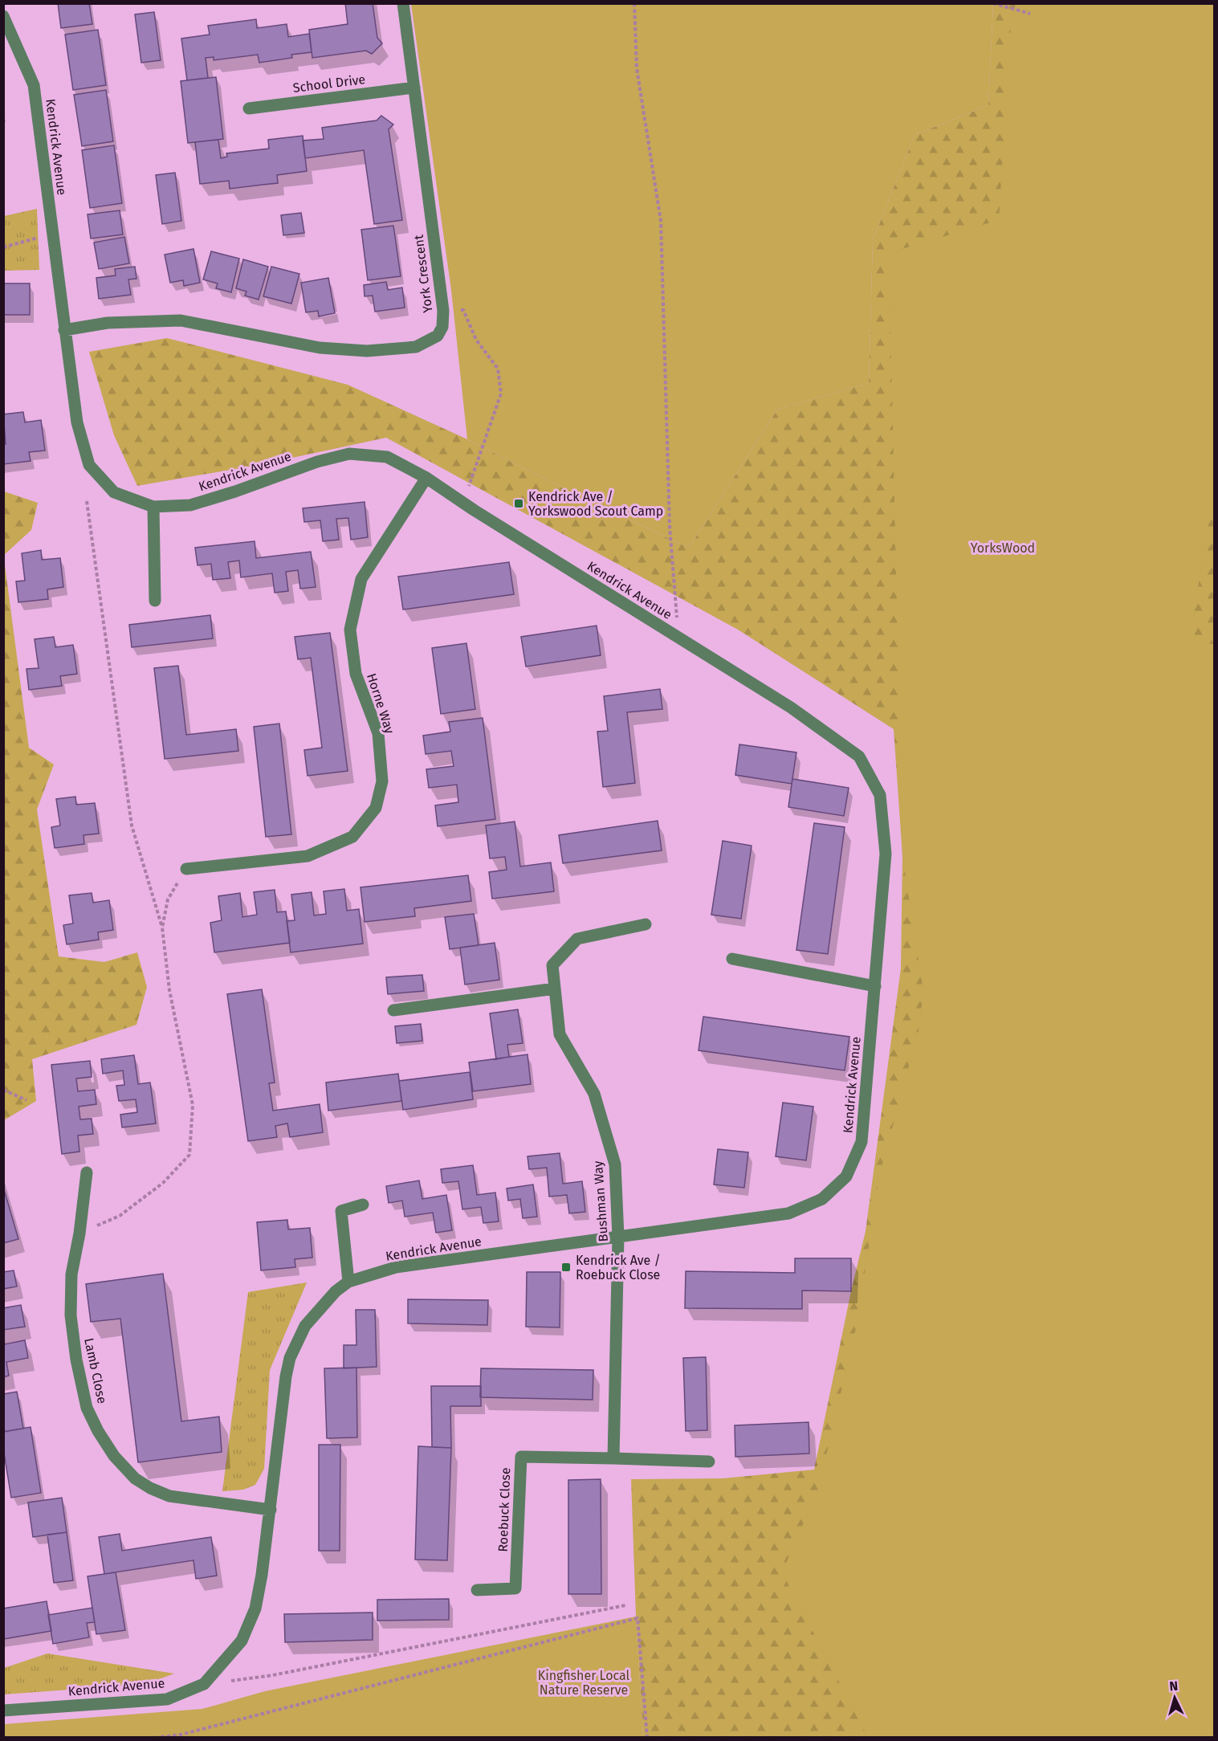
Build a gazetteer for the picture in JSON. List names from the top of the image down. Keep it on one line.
{"streets":{"street":["School Drive","Kendrick Avenue","York Crescent","Horne Way","Bushman Way","Lamb Close","Roebuck Close"]},"crossings":[["School Drive","York Crescent"],["Kendrick Avenue","York Crescent"],["Kendrick Avenue","Horne Way"],["Kendrick Avenue","Bushman Way"],["Kendrick Avenue","Lamb Close"],["Bushman Way","Roebuck Close"]],"parks":["YorksWood","Kingfisher Local Nature Reserve"],"places":{"transit":["Kendrick Ave / Yorkswood Scout Camp","Kendrick Ave / Roebuck Close"]},"north":"top"}
